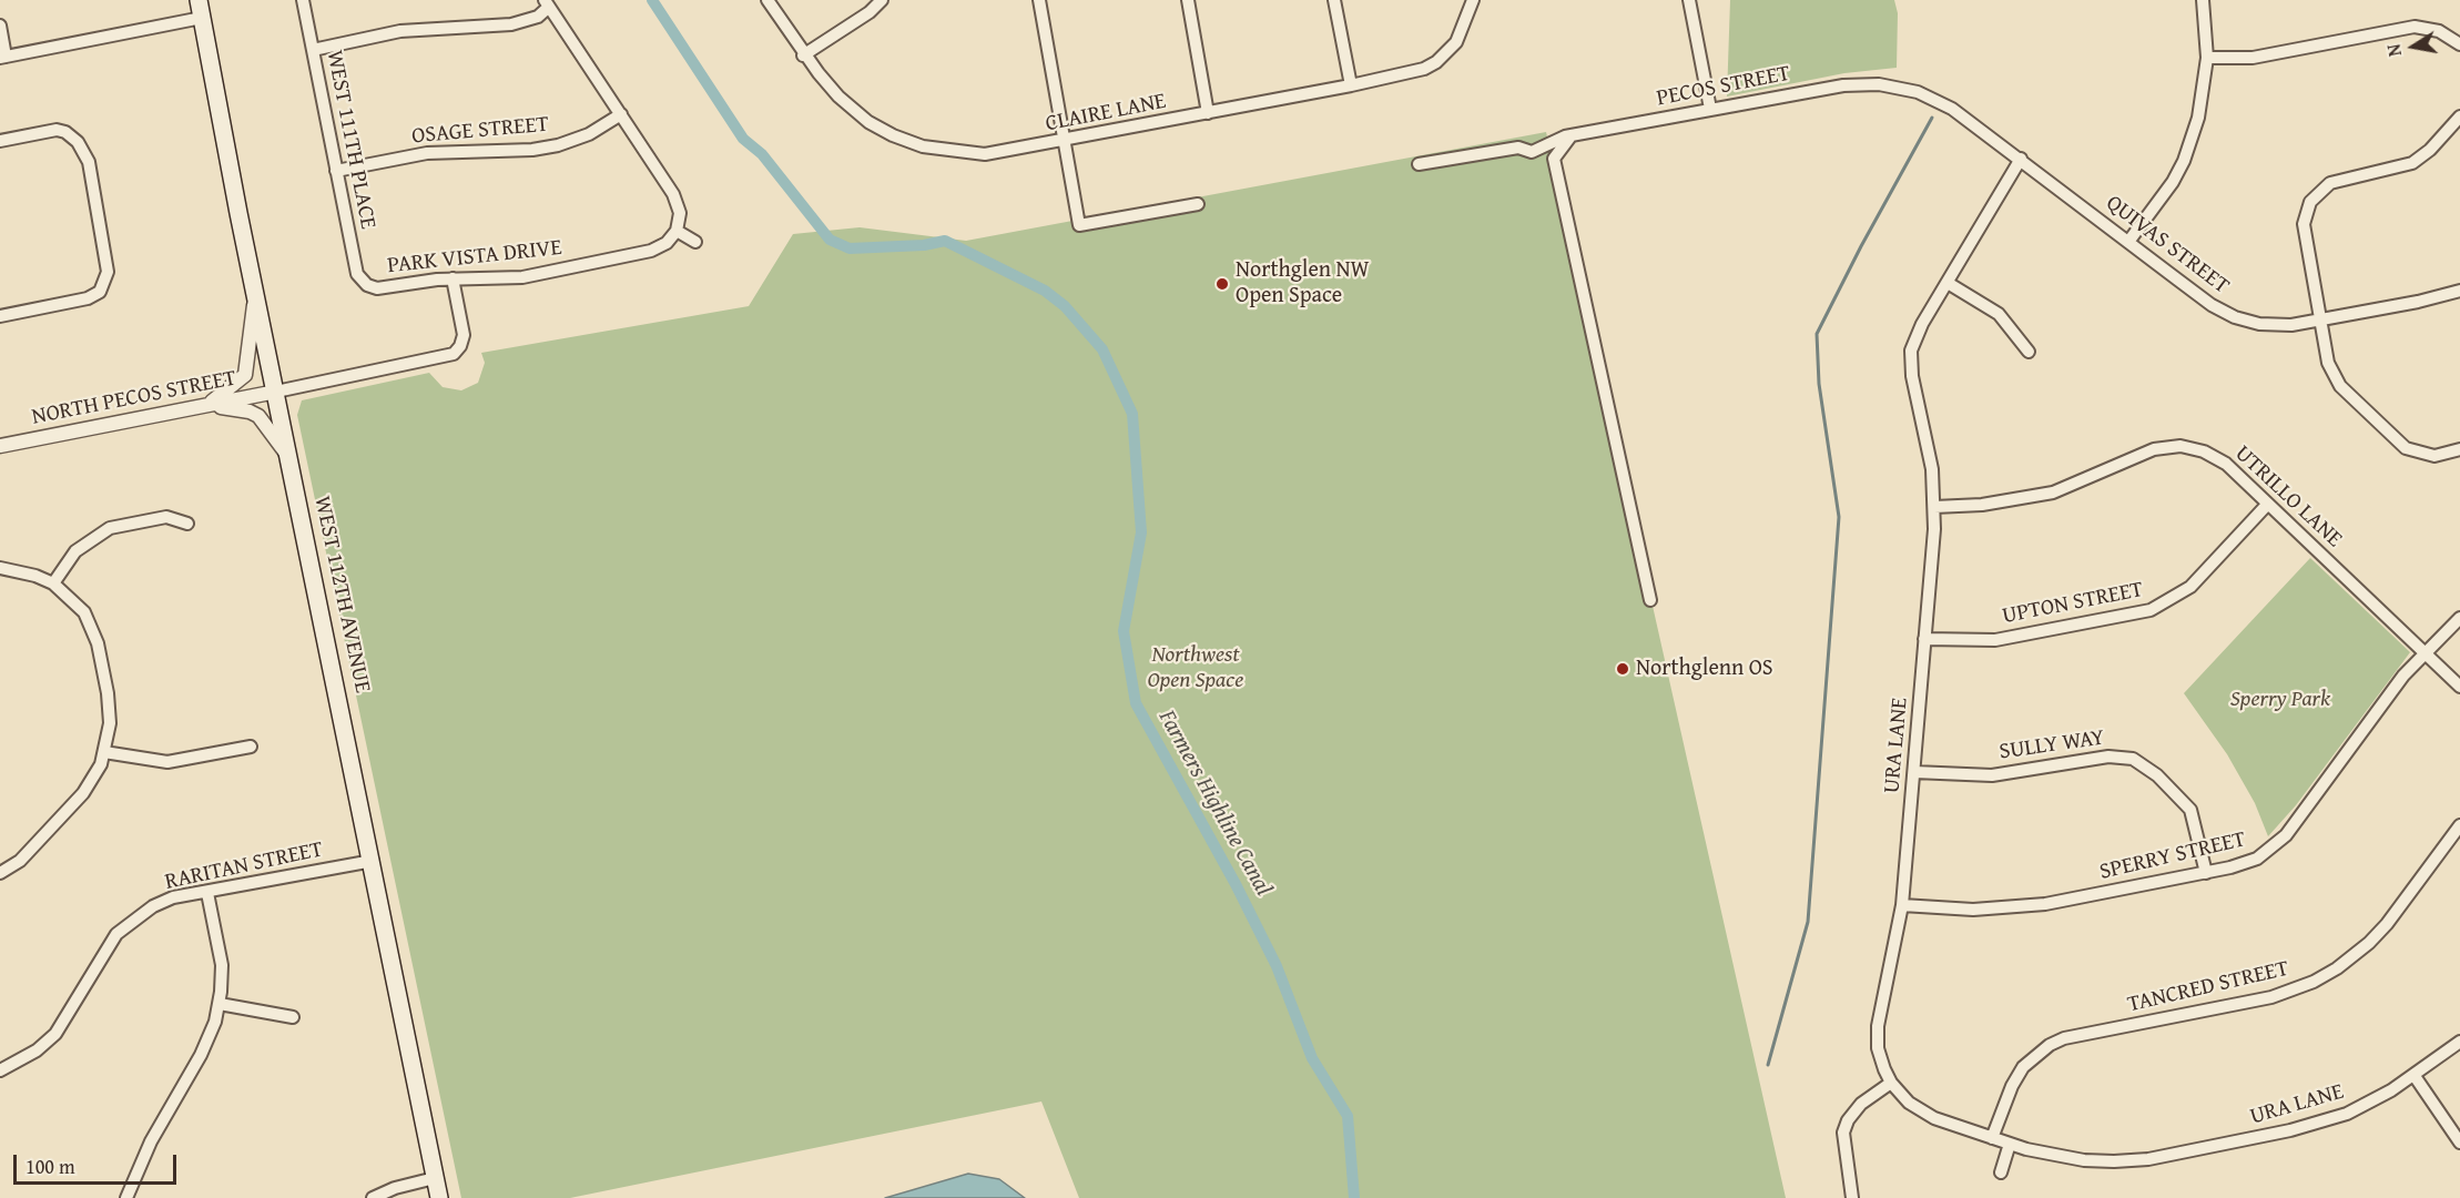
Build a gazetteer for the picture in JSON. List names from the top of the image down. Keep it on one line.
{"streets":{"main road":["WEST 112TH AVENUE"],"street":["PECOS STREET","CLAIRE LANE","OSAGE STREET","WEST 111TH PLACE","QUIVAS STREET","PARK VISTA DRIVE","NORTH PECOS STREET","UTRILLO LANE","UPTON STREET","URA LANE","SULLY WAY","SPERRY STREET","RARITAN STREET","TANCRED STREET"]},"crossings":[["PECOS STREET","QUIVAS STREET"],["PECOS STREET","URA LANE"],["OSAGE STREET","WEST 111TH PLACE"],["WEST 111TH PLACE","PARK VISTA DRIVE"],["QUIVAS STREET","URA LANE"],["NORTH PECOS STREET","WEST 112TH AVENUE"],["UTRILLO LANE","UPTON STREET"],["UTRILLO LANE","URA LANE"],["UTRILLO LANE","SPERRY STREET"],["WEST 112TH AVENUE","RARITAN STREET"],["UPTON STREET","URA LANE"],["URA LANE","SULLY WAY"],["URA LANE","SPERRY STREET"],["URA LANE","TANCRED STREET"],["SULLY WAY","SPERRY STREET"]],"water":["Farmers Highline Canal"],"parks":["Northwest Open Space","Sperry Park"],"places":["Northglen NW Open Space","Northglenn OS"],"scale_bar":"100 m","north":"left"}
